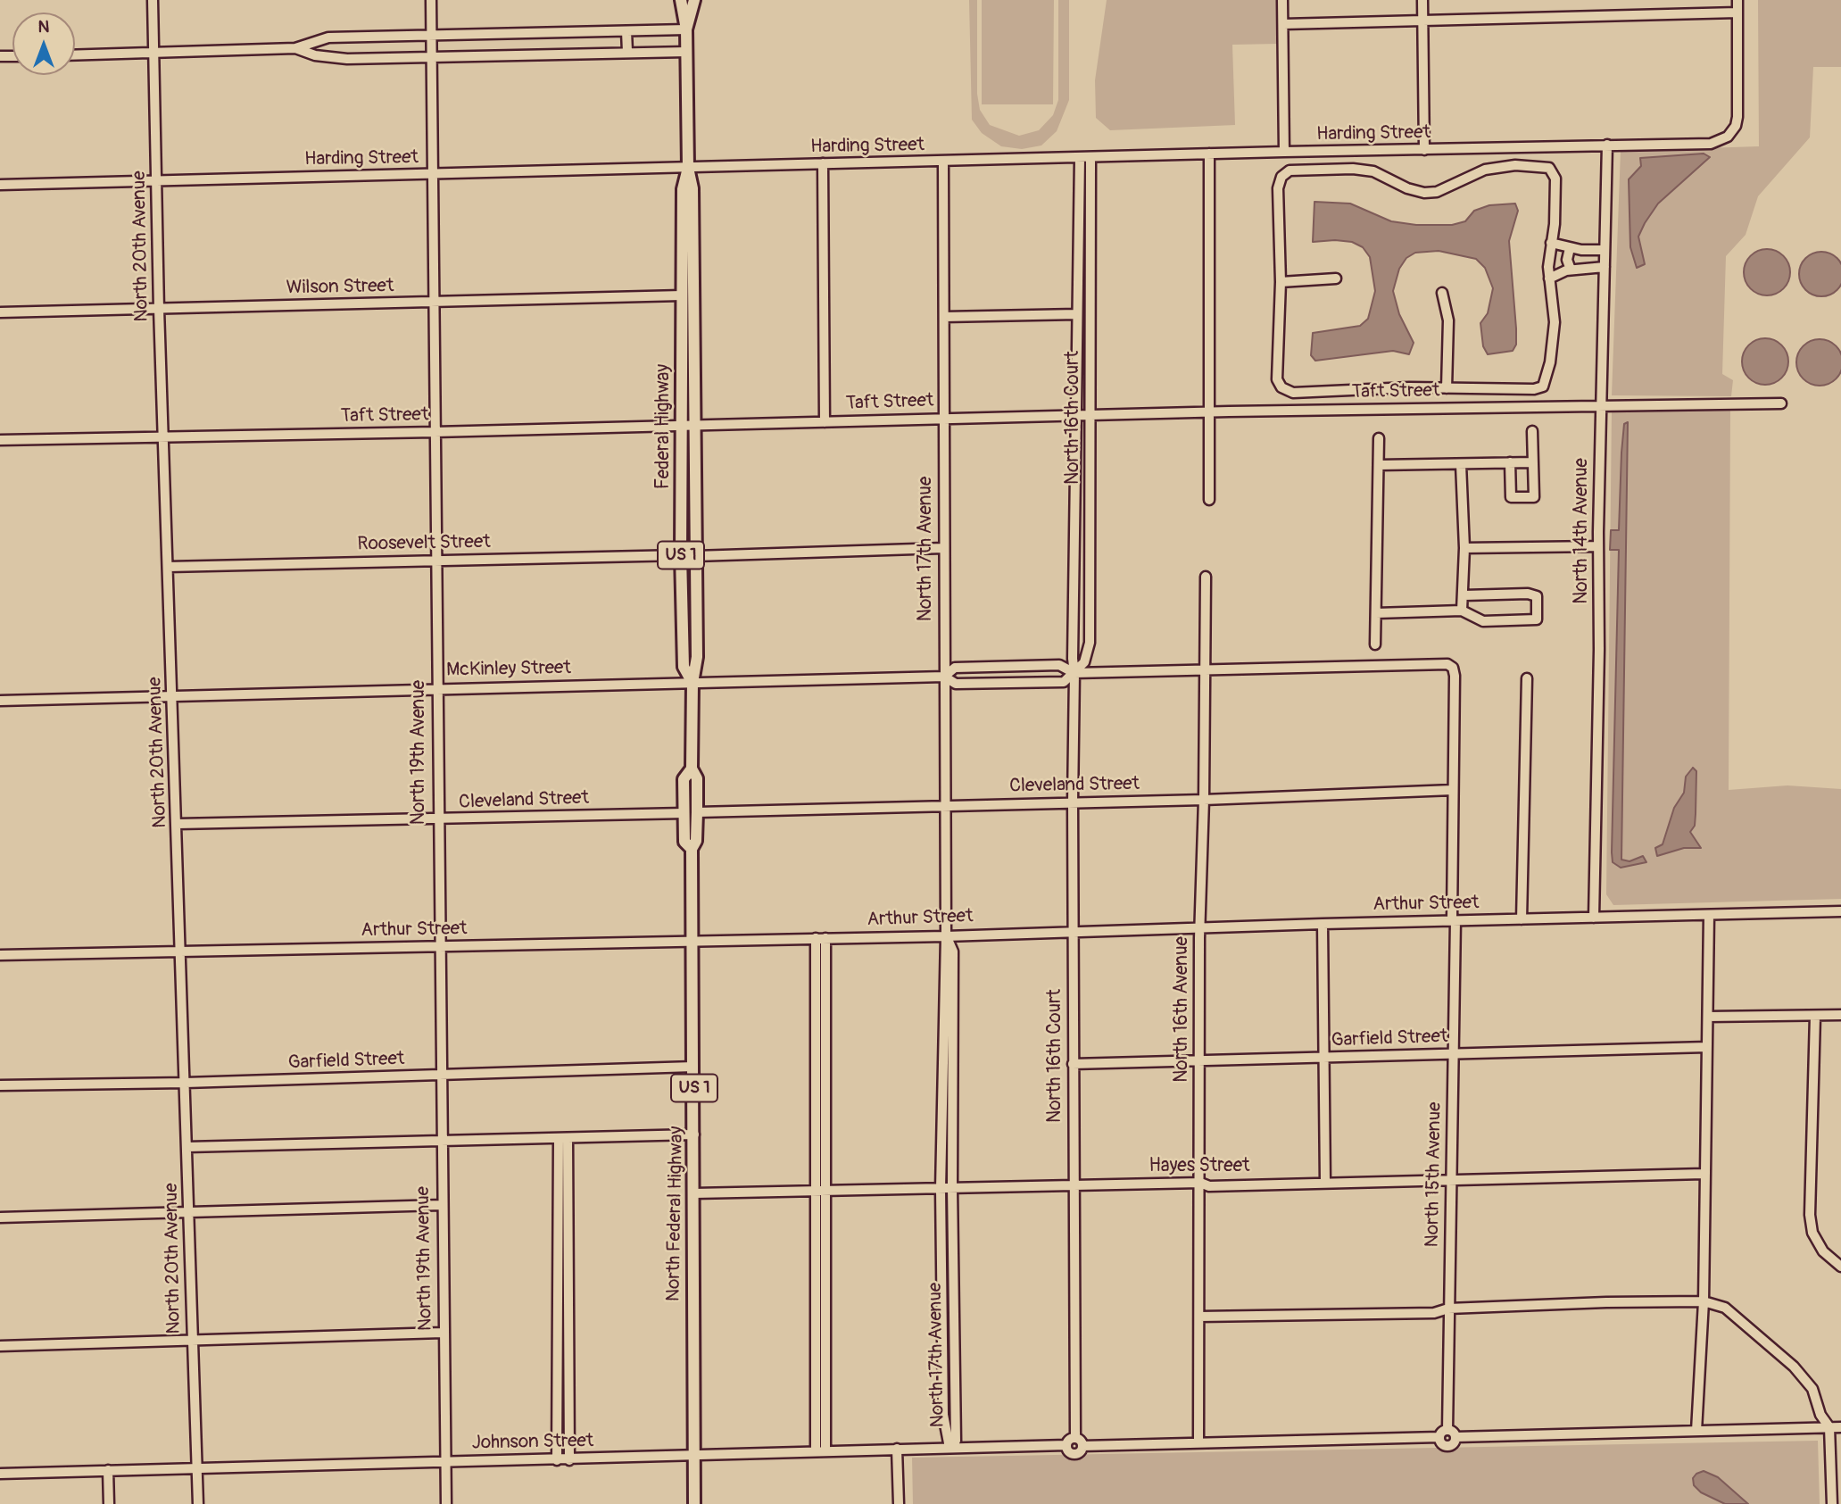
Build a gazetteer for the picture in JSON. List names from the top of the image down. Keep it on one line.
{"streets":{"main road":["Federal Highway","US 1","North Federal Highway"],"street":["Harding Street","North 20th Avenue","Wilson Street","Taft Street","North 16th Court","North 14th Avenue","Roosevelt Street","North 17th Avenue","McKinley Street","North 19th Avenue","Cleveland Street","Arthur Street","North 16th Avenue","Garfield Street","Hayes Street","North 15th Avenue","Johnson Street"]},"crossings":[["Harding Street","North 20th Avenue"],["Harding Street","North 16th Court"],["Harding Street","Federal Highway"],["Harding Street","North 14th Avenue"],["Harding Street","North 17th Avenue"],["Harding Street","North 19th Avenue"],["North 20th Avenue","Wilson Street"],["North 20th Avenue","Taft Street"],["North 20th Avenue","Roosevelt Street"],["North 20th Avenue","McKinley Street"],["North 20th Avenue","Cleveland Street"],["North 20th Avenue","Arthur Street"],["North 20th Avenue","Garfield Street"],["North 20th Avenue","Johnson Street"],["Wilson Street","Federal Highway"],["Wilson Street","North 19th Avenue"],["Taft Street","North 16th Court"],["Taft Street","Federal Highway"],["Taft Street","North 14th Avenue"],["Taft Street","North 17th Avenue"],["Taft Street","North 19th Avenue"],["North 16th Court","McKinley Street"],["North 16th Court","Cleveland Street"],["North 16th Court","Arthur Street"],["North 16th Court","Garfield Street"],["North 16th Court","Hayes Street"],["North 16th Court","Johnson Street"],["Federal Highway","Roosevelt Street"],["Federal Highway","McKinley Street"],["Federal Highway","Cleveland Street"],["Federal Highway","North Federal Highway"],["North 14th Avenue","Arthur Street"],["Roosevelt Street","North 19th Avenue"],["North 17th Avenue","McKinley Street"],["North 17th Avenue","Cleveland Street"],["North 17th Avenue","Arthur Street"],["North 17th Avenue","Hayes Street"],["North 17th Avenue","Johnson Street"],["McKinley Street","North 19th Avenue"],["McKinley Street","North 16th Avenue"],["McKinley Street","North 15th Avenue"],["North 19th Avenue","Cleveland Street"],["North 19th Avenue","Arthur Street"],["North 19th Avenue","Garfield Street"],["North 19th Avenue","Johnson Street"],["Cleveland Street","North 16th Avenue"],["Cleveland Street","North 15th Avenue"],["Arthur Street","North 16th Avenue"],["Arthur Street","North 15th Avenue"],["Arthur Street","North Federal Highway"],["North 16th Avenue","Garfield Street"],["North 16th Avenue","Hayes Street"],["Garfield Street","North 15th Avenue"],["Garfield Street","North Federal Highway"],["Hayes Street","North 15th Avenue"],["Hayes Street","North Federal Highway"],["North Federal Highway","Johnson Street"]],"north":"top"}
